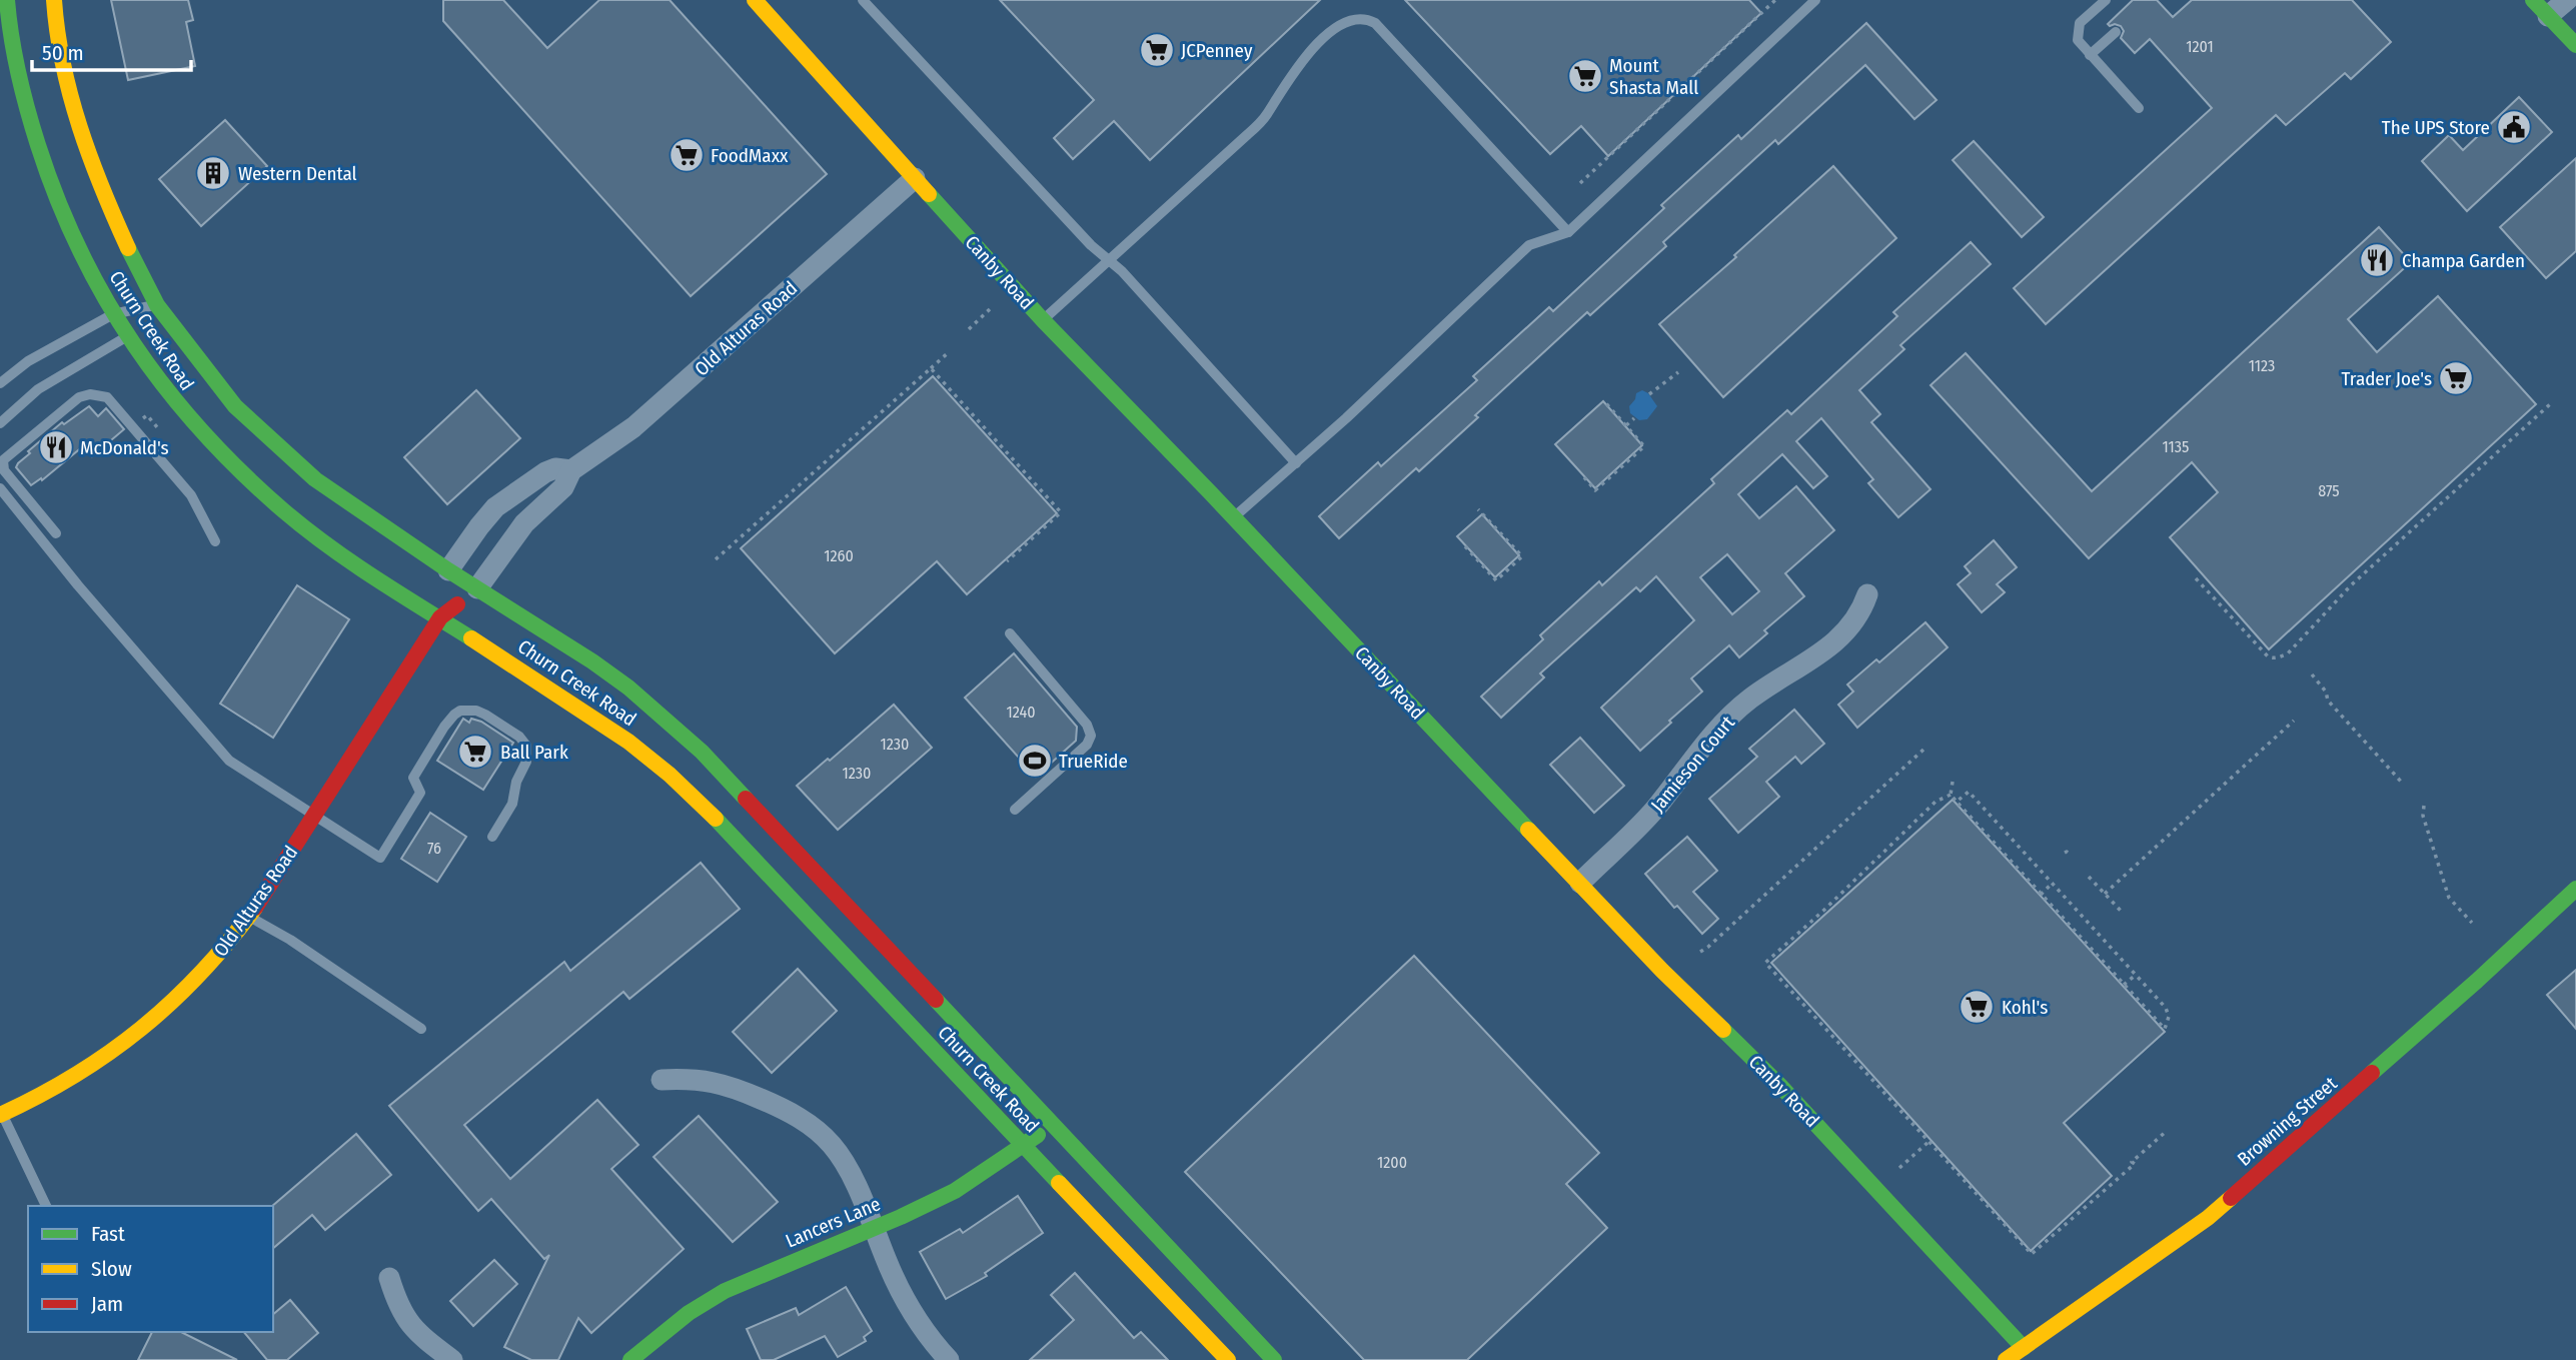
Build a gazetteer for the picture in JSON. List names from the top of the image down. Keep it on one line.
{"streets":{"main road":["Canby Road","Old Alturas Road","Churn Creek Road","Browning Street","Lancers Lane"],"street":["Jamieson Court"]},"crossings":[["Canby Road","Old Alturas Road"],["Canby Road","Jamieson Court"],["Canby Road","Browning Street"],["Old Alturas Road","Churn Creek Road"],["Churn Creek Road","Lancers Lane"]],"places":{"supermarket":["JCPenney","Mount Shasta Mall","FoodMaxx","Trader Joe's","Ball Park","Kohl's"],"public building":["The UPS Store"],"building":["Western Dental"],"restaurant":["Champa Garden","McDonald's"],"sports":["TrueRide"]},"house_numbers":["1201","1123","1135","875","1260","1240","1230","1230","76","1200"],"legend":["Fast","Slow","Jam"],"scale_bar":"50 m"}
